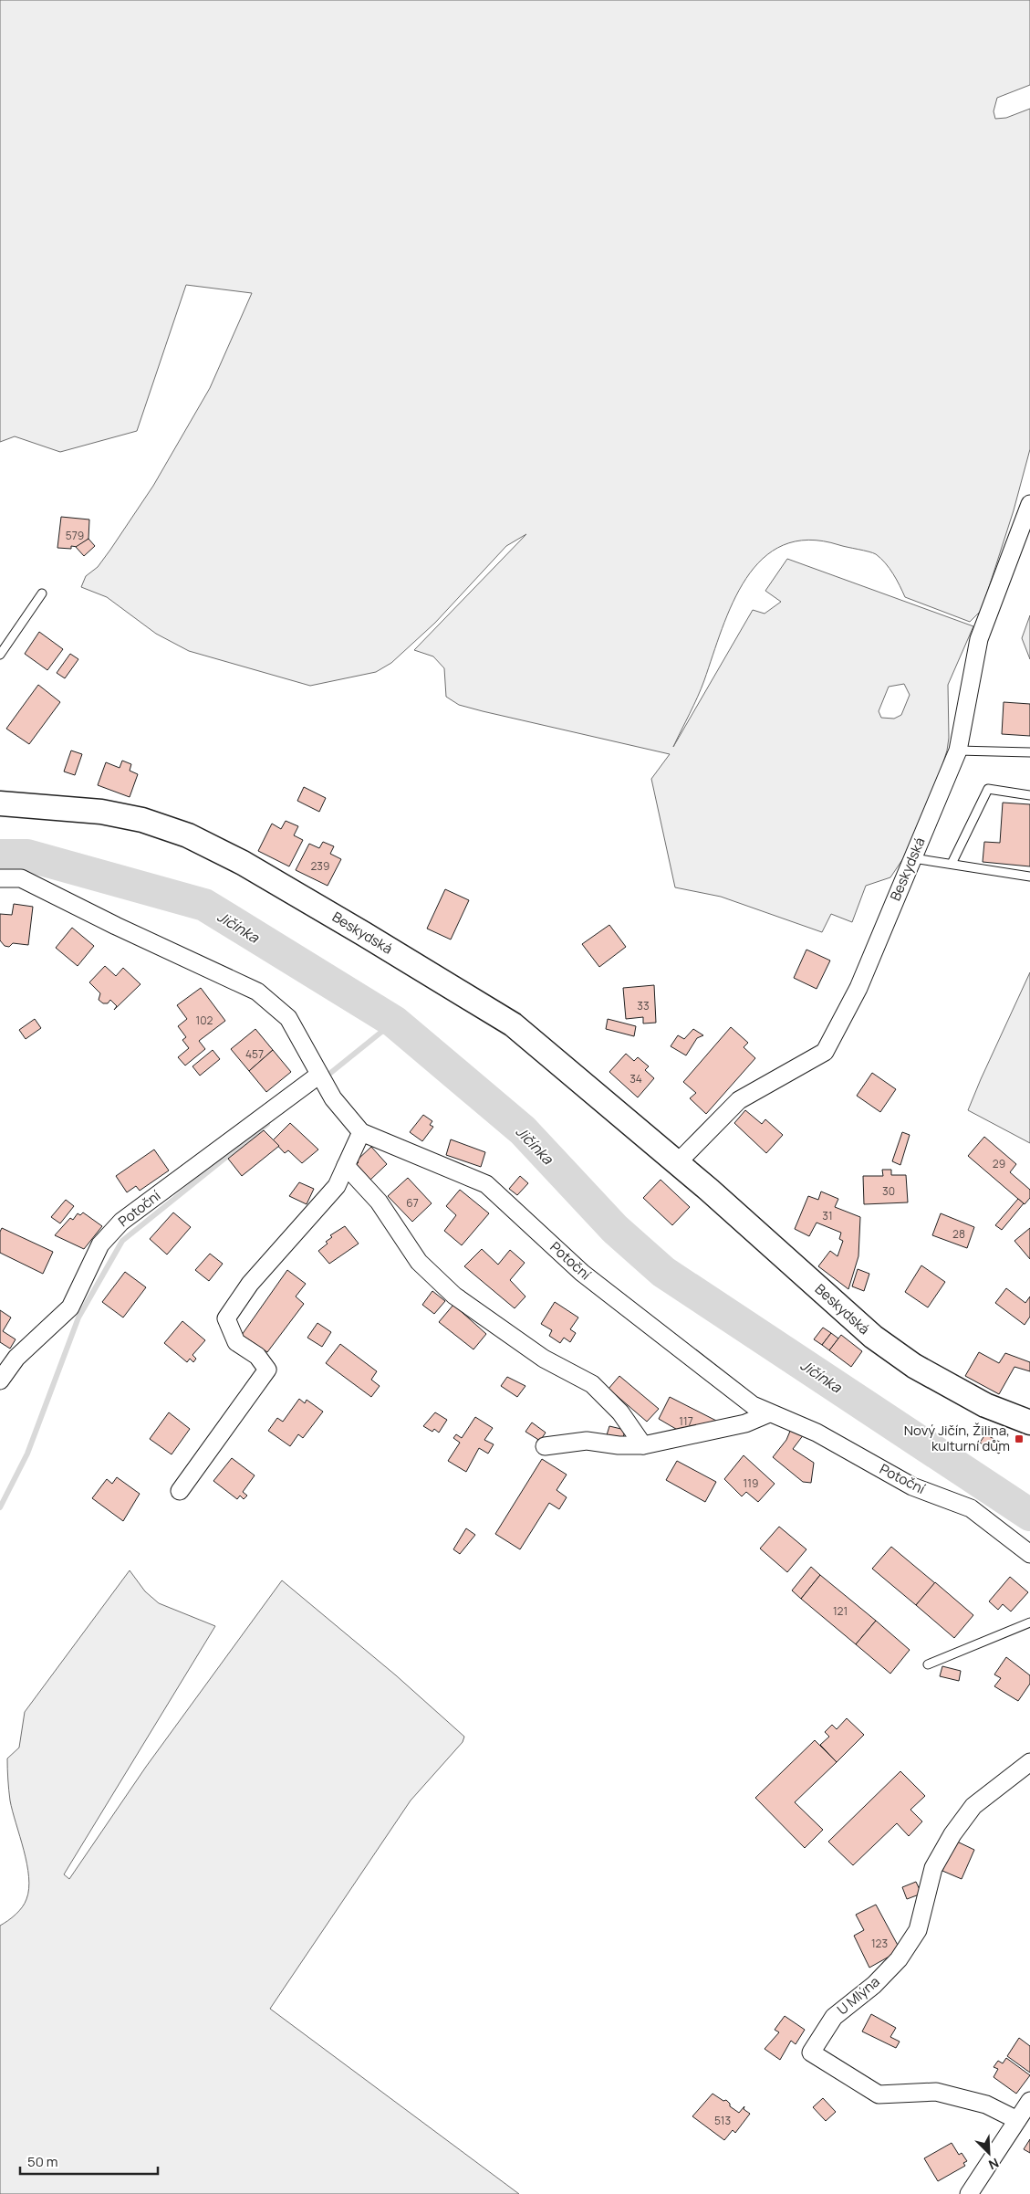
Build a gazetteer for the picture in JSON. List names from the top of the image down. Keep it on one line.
{"streets":{"street":["Beskydská","Potoční","U Mlýna"]},"water":["Jičínka"],"places":{"transit":["Nový Jičín, Žilina, kulturní dům"]},"house_numbers":["579","239","33","102","457","34","29","30","67","31","28","117","119","121","123","513"],"scale_bar":"50 m","north":"bottom right"}
